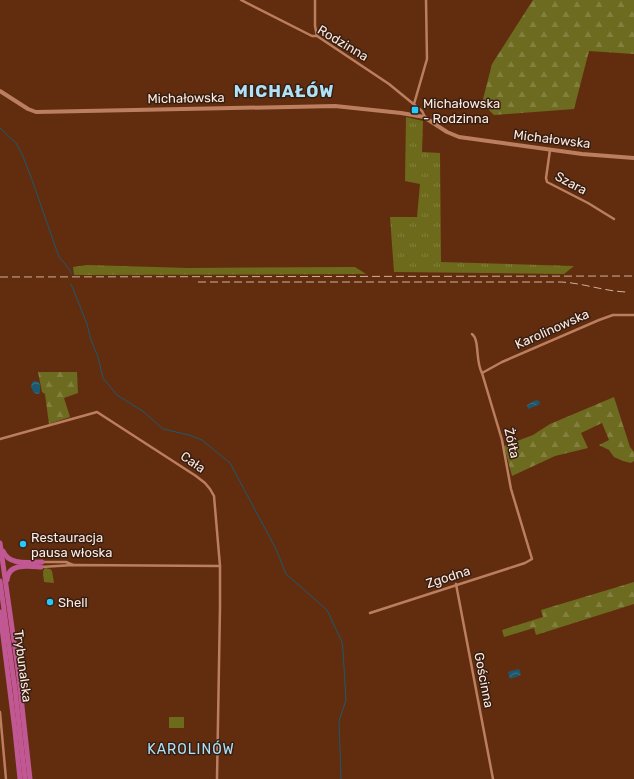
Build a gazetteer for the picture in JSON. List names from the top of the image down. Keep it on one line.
{"streets":{"highway":["Trybunalska"],"street":["Rodzinna","Michałowska","Szara","Karolinowska","Żółta","Cała","Zgodna","Gościnna"]},"crossings":[["Rodzinna","Michałowska"],["Michałowska","Szara"],["Karolinowska","Żółta"],["Żółta","Zgodna"],["Zgodna","Gościnna"]],"districts":["MICHAŁÓW","KAROLINÓW"],"places":{"transit":["Michałowska - Rodzinna"],"other":["Restauracja pausa włoska","Shell"]}}
